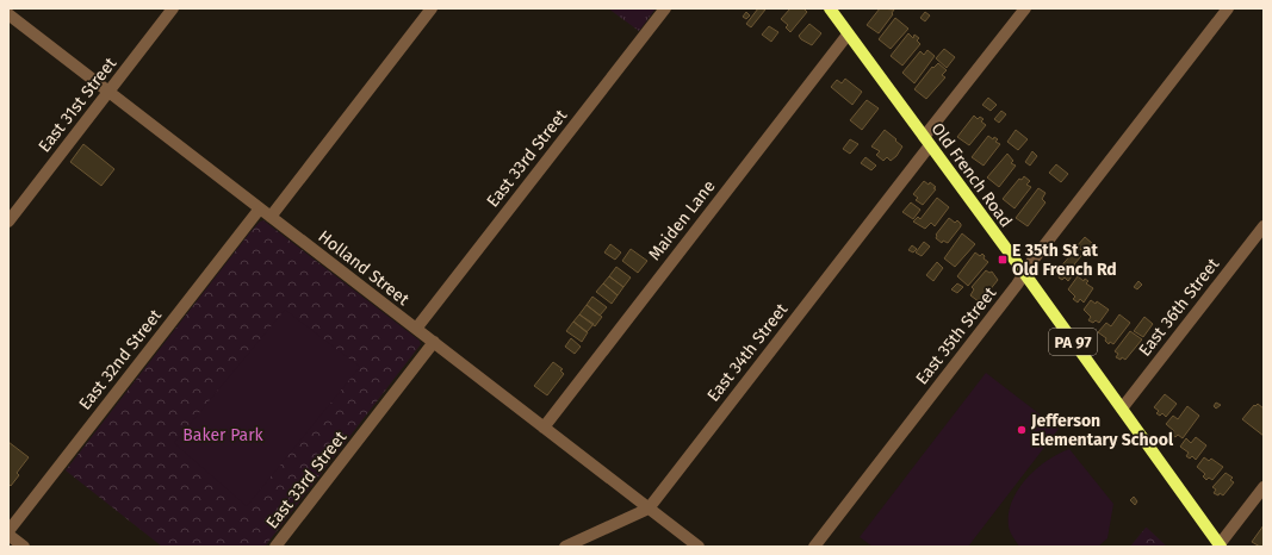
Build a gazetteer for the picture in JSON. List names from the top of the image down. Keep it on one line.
{"streets":{"main road":["Old French Road","PA 97"],"street":["East 31st Street","East 33rd Street","Maiden Lane","Holland Street","East 36th Street","East 35th Street","East 34th Street","East 32nd Street"]},"crossings":[["East 31st Street","Holland Street"],["East 33rd Street","Holland Street"],["Old French Road","Maiden Lane"],["Old French Road","East 36th Street"],["Old French Road","East 35th Street"],["Old French Road","East 34th Street"],["Maiden Lane","Holland Street"],["Holland Street","East 34th Street"],["Holland Street","East 32nd Street"]],"parks":["Baker Park"],"places":{"transit":["E 35th St at Old French Rd"],"other":["Jefferson Elementary School"]}}
